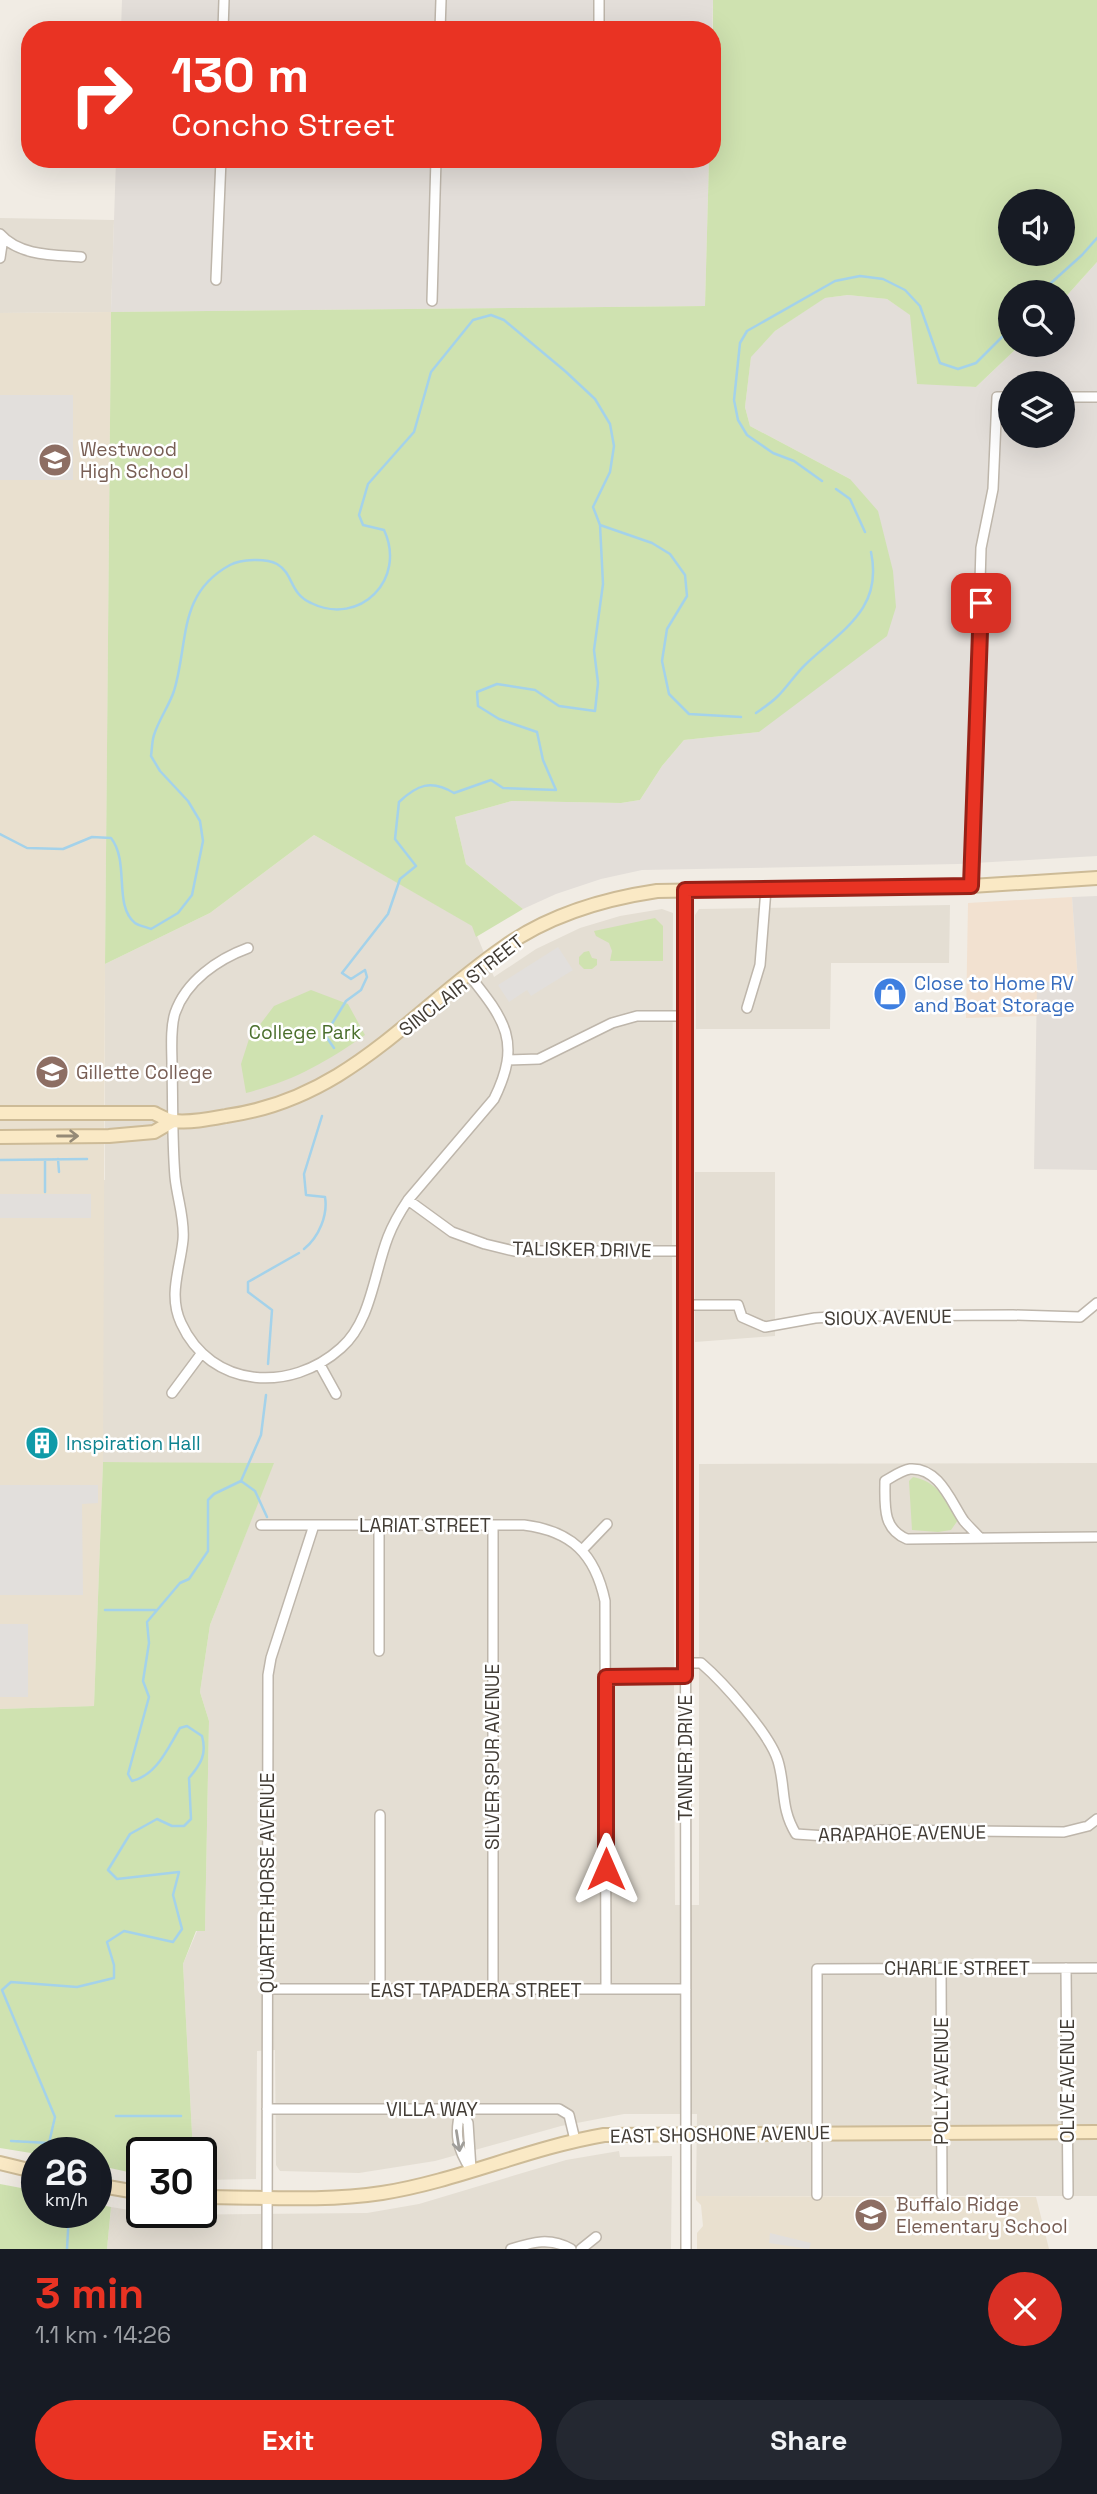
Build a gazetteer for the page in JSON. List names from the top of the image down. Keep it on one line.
{"streets":{"street":["SINCLAIR STREET","TALISKER DRIVE","SIOUX AVENUE","LARIAT STREET","SILVER SPUR AVENUE","TANNER DRIVE","ARAPAHOE AVENUE","QUARTER HORSE AVENUE","CHARLIE STREET","EAST TAPADERA STREET","POLLY AVENUE","OLIVE AVENUE","VILLA WAY","EAST SHOSHONE AVENUE"]},"crossings":[["SINCLAIR STREET","TANNER DRIVE"],["TALISKER DRIVE","TANNER DRIVE"],["SIOUX AVENUE","TANNER DRIVE"],["LARIAT STREET","SILVER SPUR AVENUE"],["LARIAT STREET","QUARTER HORSE AVENUE"],["SILVER SPUR AVENUE","EAST TAPADERA STREET"],["TANNER DRIVE","ARAPAHOE AVENUE"],["TANNER DRIVE","EAST TAPADERA STREET"],["TANNER DRIVE","EAST SHOSHONE AVENUE"],["QUARTER HORSE AVENUE","EAST TAPADERA STREET"],["QUARTER HORSE AVENUE","VILLA WAY"],["QUARTER HORSE AVENUE","EAST SHOSHONE AVENUE"],["CHARLIE STREET","POLLY AVENUE"],["CHARLIE STREET","OLIVE AVENUE"],["CHARLIE STREET","EAST SHOSHONE AVENUE"],["POLLY AVENUE","EAST SHOSHONE AVENUE"],["OLIVE AVENUE","EAST SHOSHONE AVENUE"],["VILLA WAY","EAST SHOSHONE AVENUE"]],"parks":["College Park"],"places":{"school or university":["Westwood High School","Gillette College","Buffalo Ridge Elementary School"],"shop":["Close to Home RV and Boat Storage"],"building":["Inspiration Hall"]},"page":{"turn":["130 m","Concho Street"],"speed":"26 km/h","limit":"30","heading":["3 min","1.1 km · 14:26"],"buttons":["Exit","Share"]}}
